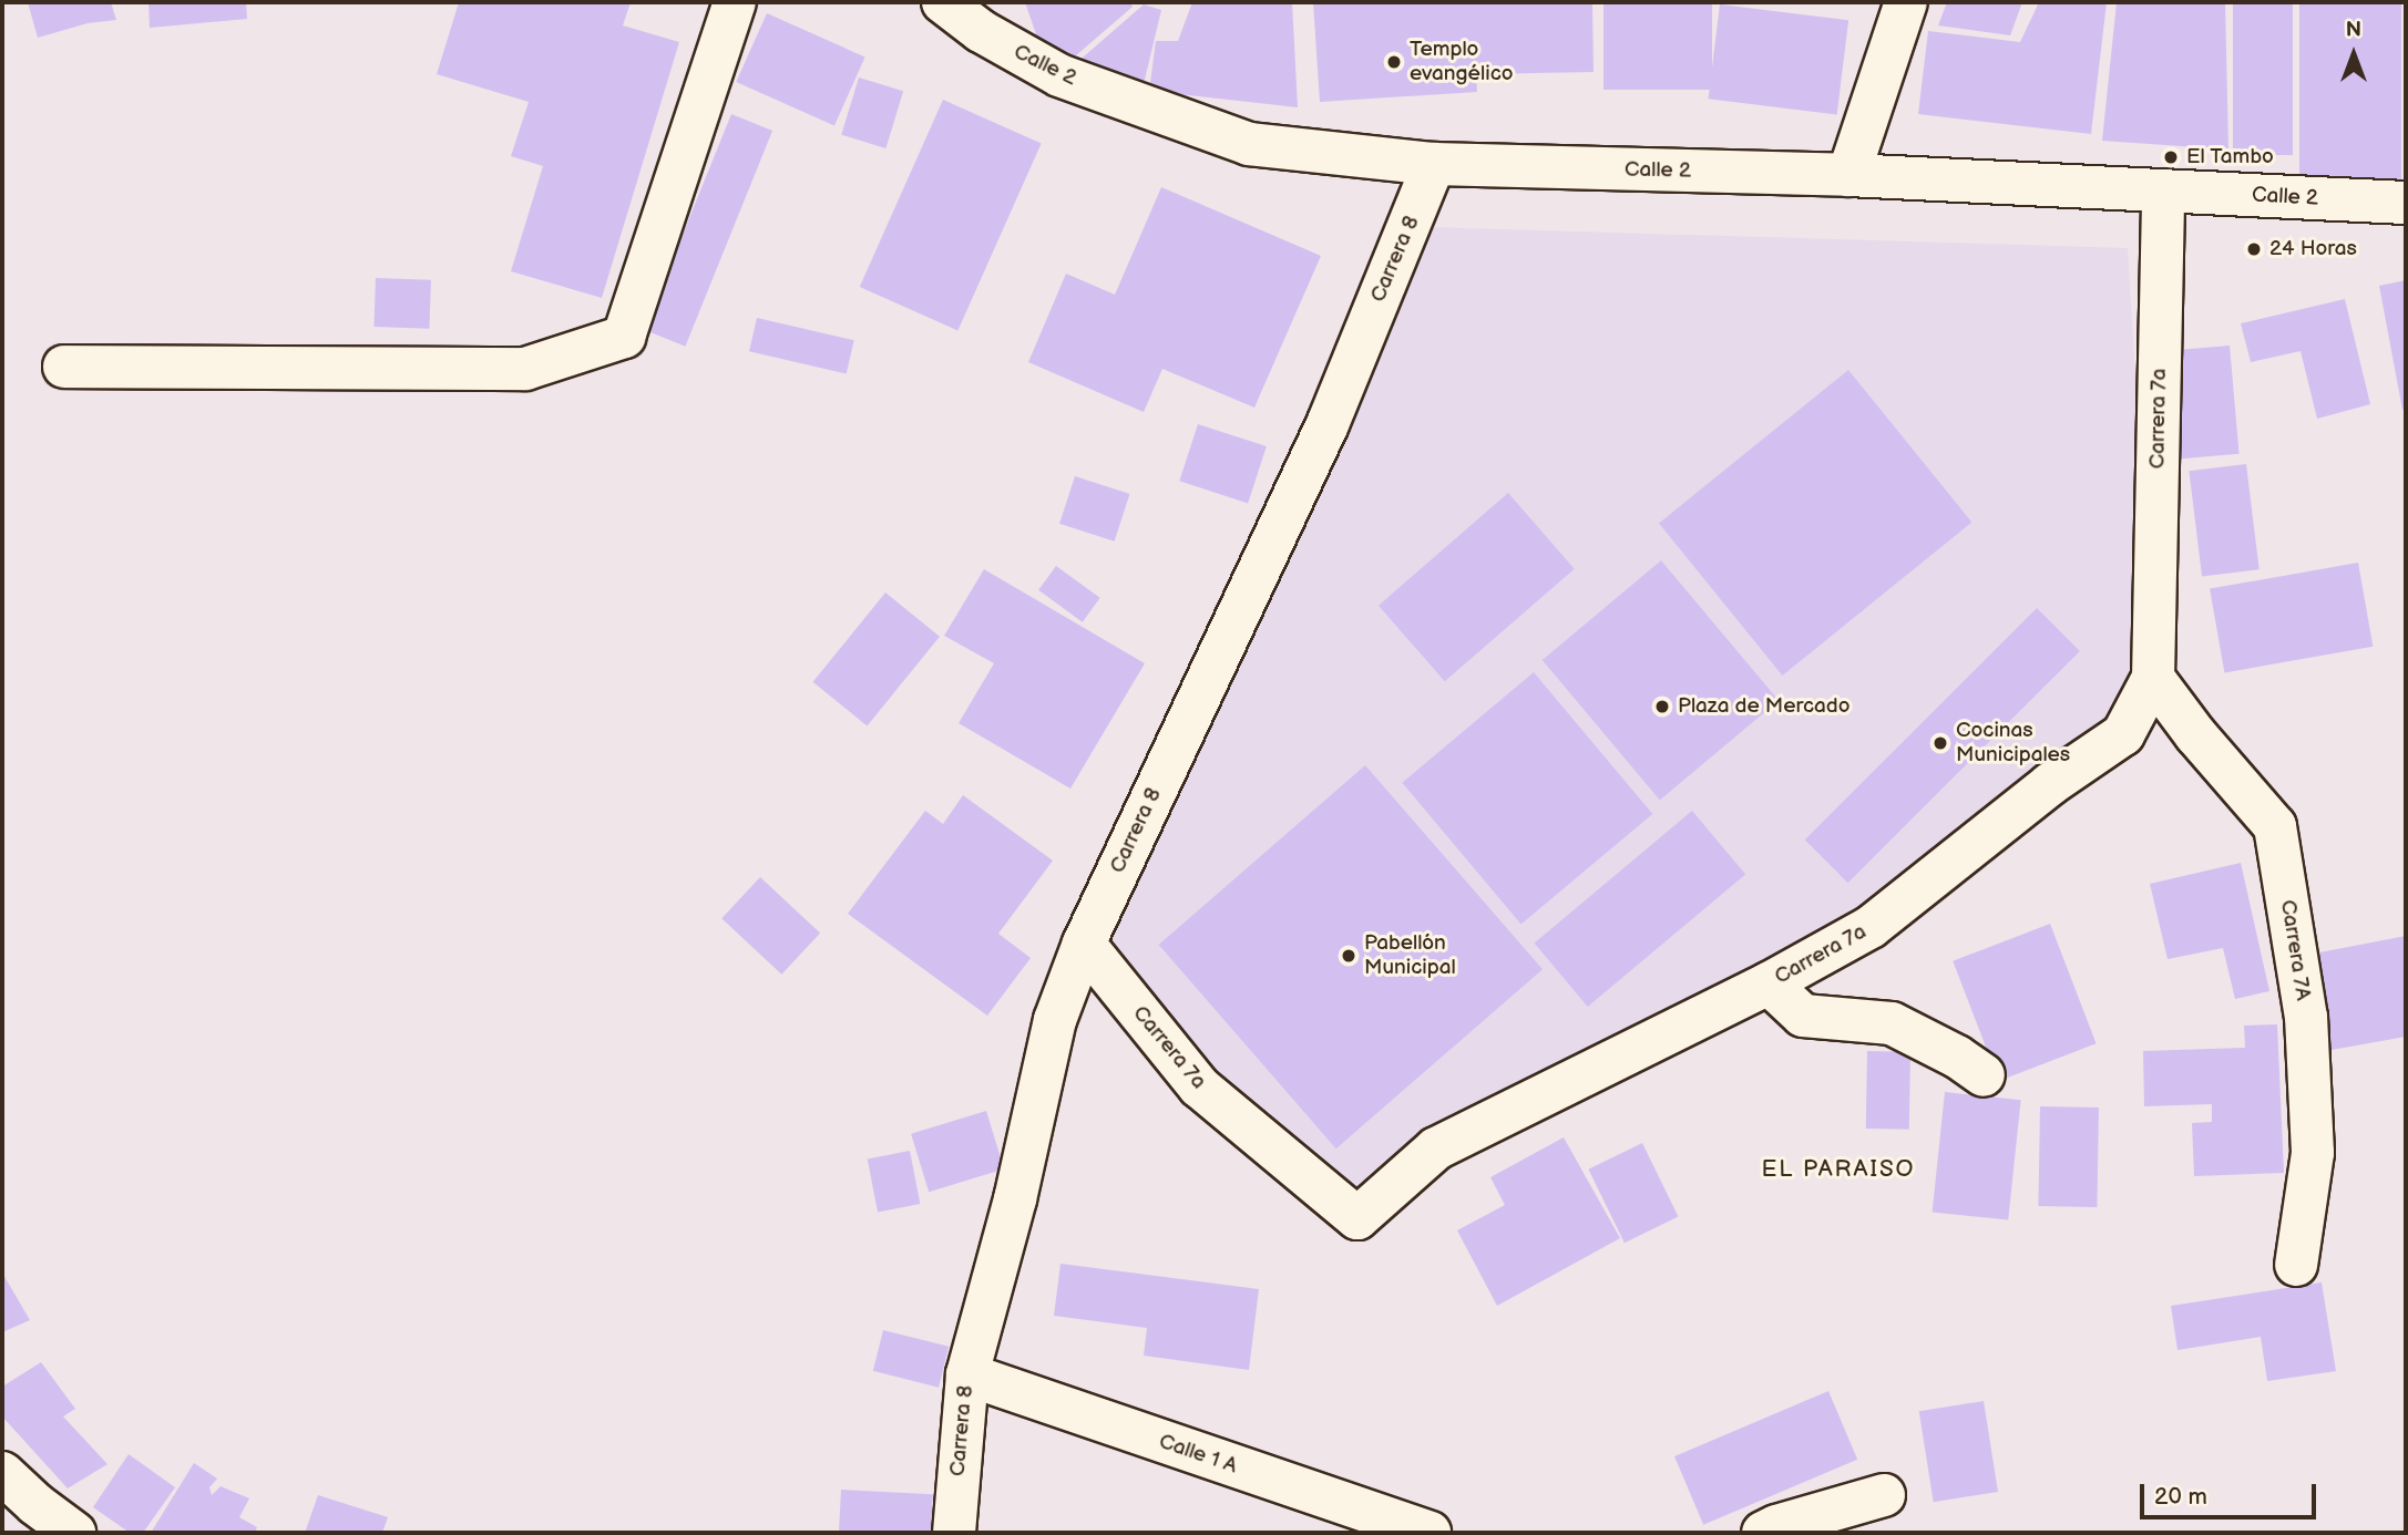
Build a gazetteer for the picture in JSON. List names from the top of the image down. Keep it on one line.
{"streets":{"street":["Calle 2","Carrera 8","Carrera 7a","Carrera 7A","Calle 1 A"]},"crossings":[["Calle 2","Carrera 8"],["Calle 2","Carrera 7a"],["Carrera 8","Carrera 7a"],["Carrera 8","Calle 1 A"],["Carrera 7a","Carrera 7A"]],"districts":["EL PARAISO"],"places":["Templo evangélico","El Tambo","24 Horas","Plaza de Mercado","Cocinas Municipales","Pabellón Municipal"],"scale_bar":"20 m","north":"top"}
